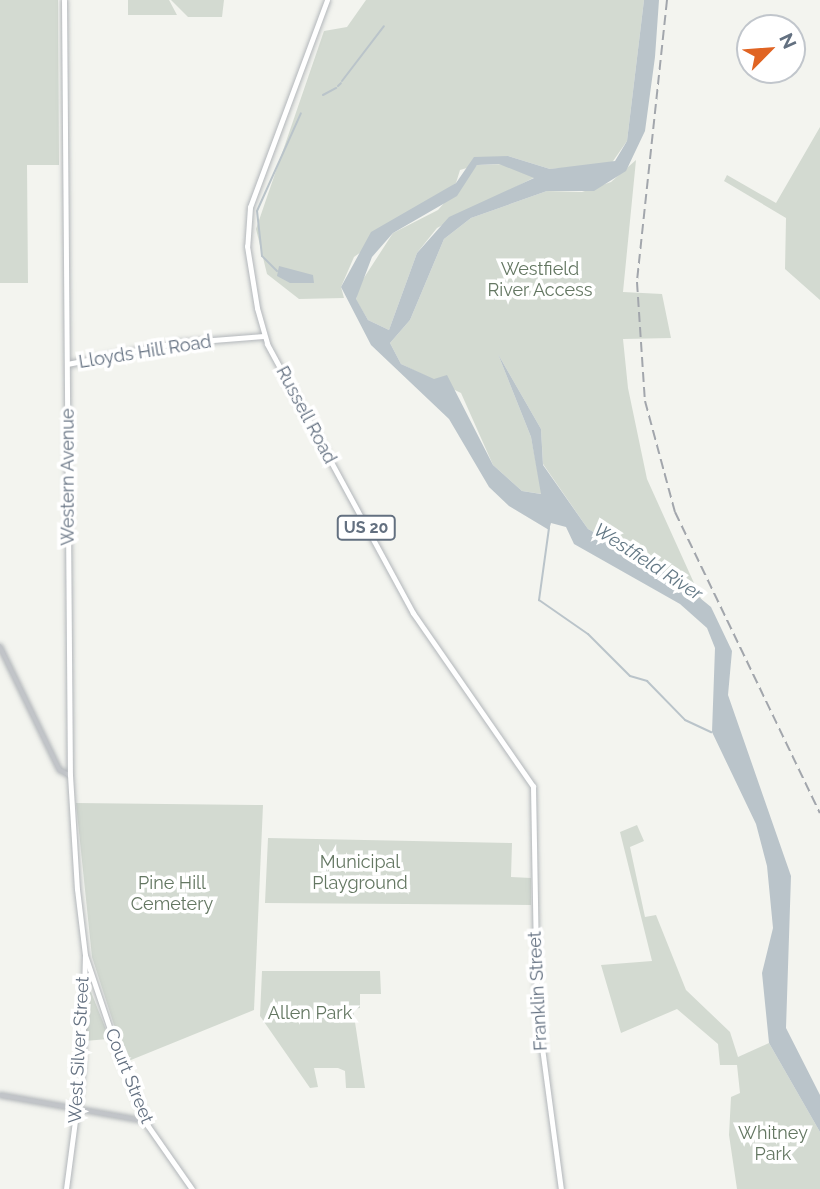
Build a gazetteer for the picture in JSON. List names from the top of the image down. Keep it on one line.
{"streets":{"main road":["Lloyds Hill Road","Russell Road","Western Avenue","US 20","Franklin Street","West Silver Street","Court Street"]},"crossings":[["Lloyds Hill Road","Russell Road"],["Lloyds Hill Road","Western Avenue"],["Russell Road","Franklin Street"],["Western Avenue","West Silver Street"],["Western Avenue","Court Street"],["West Silver Street","Court Street"]],"water":["Westfield River"],"parks":["Westfield River Access","Municipal Playground","Pine Hill Cemetery","Allen Park","Whitney Park"],"north":"top right"}
